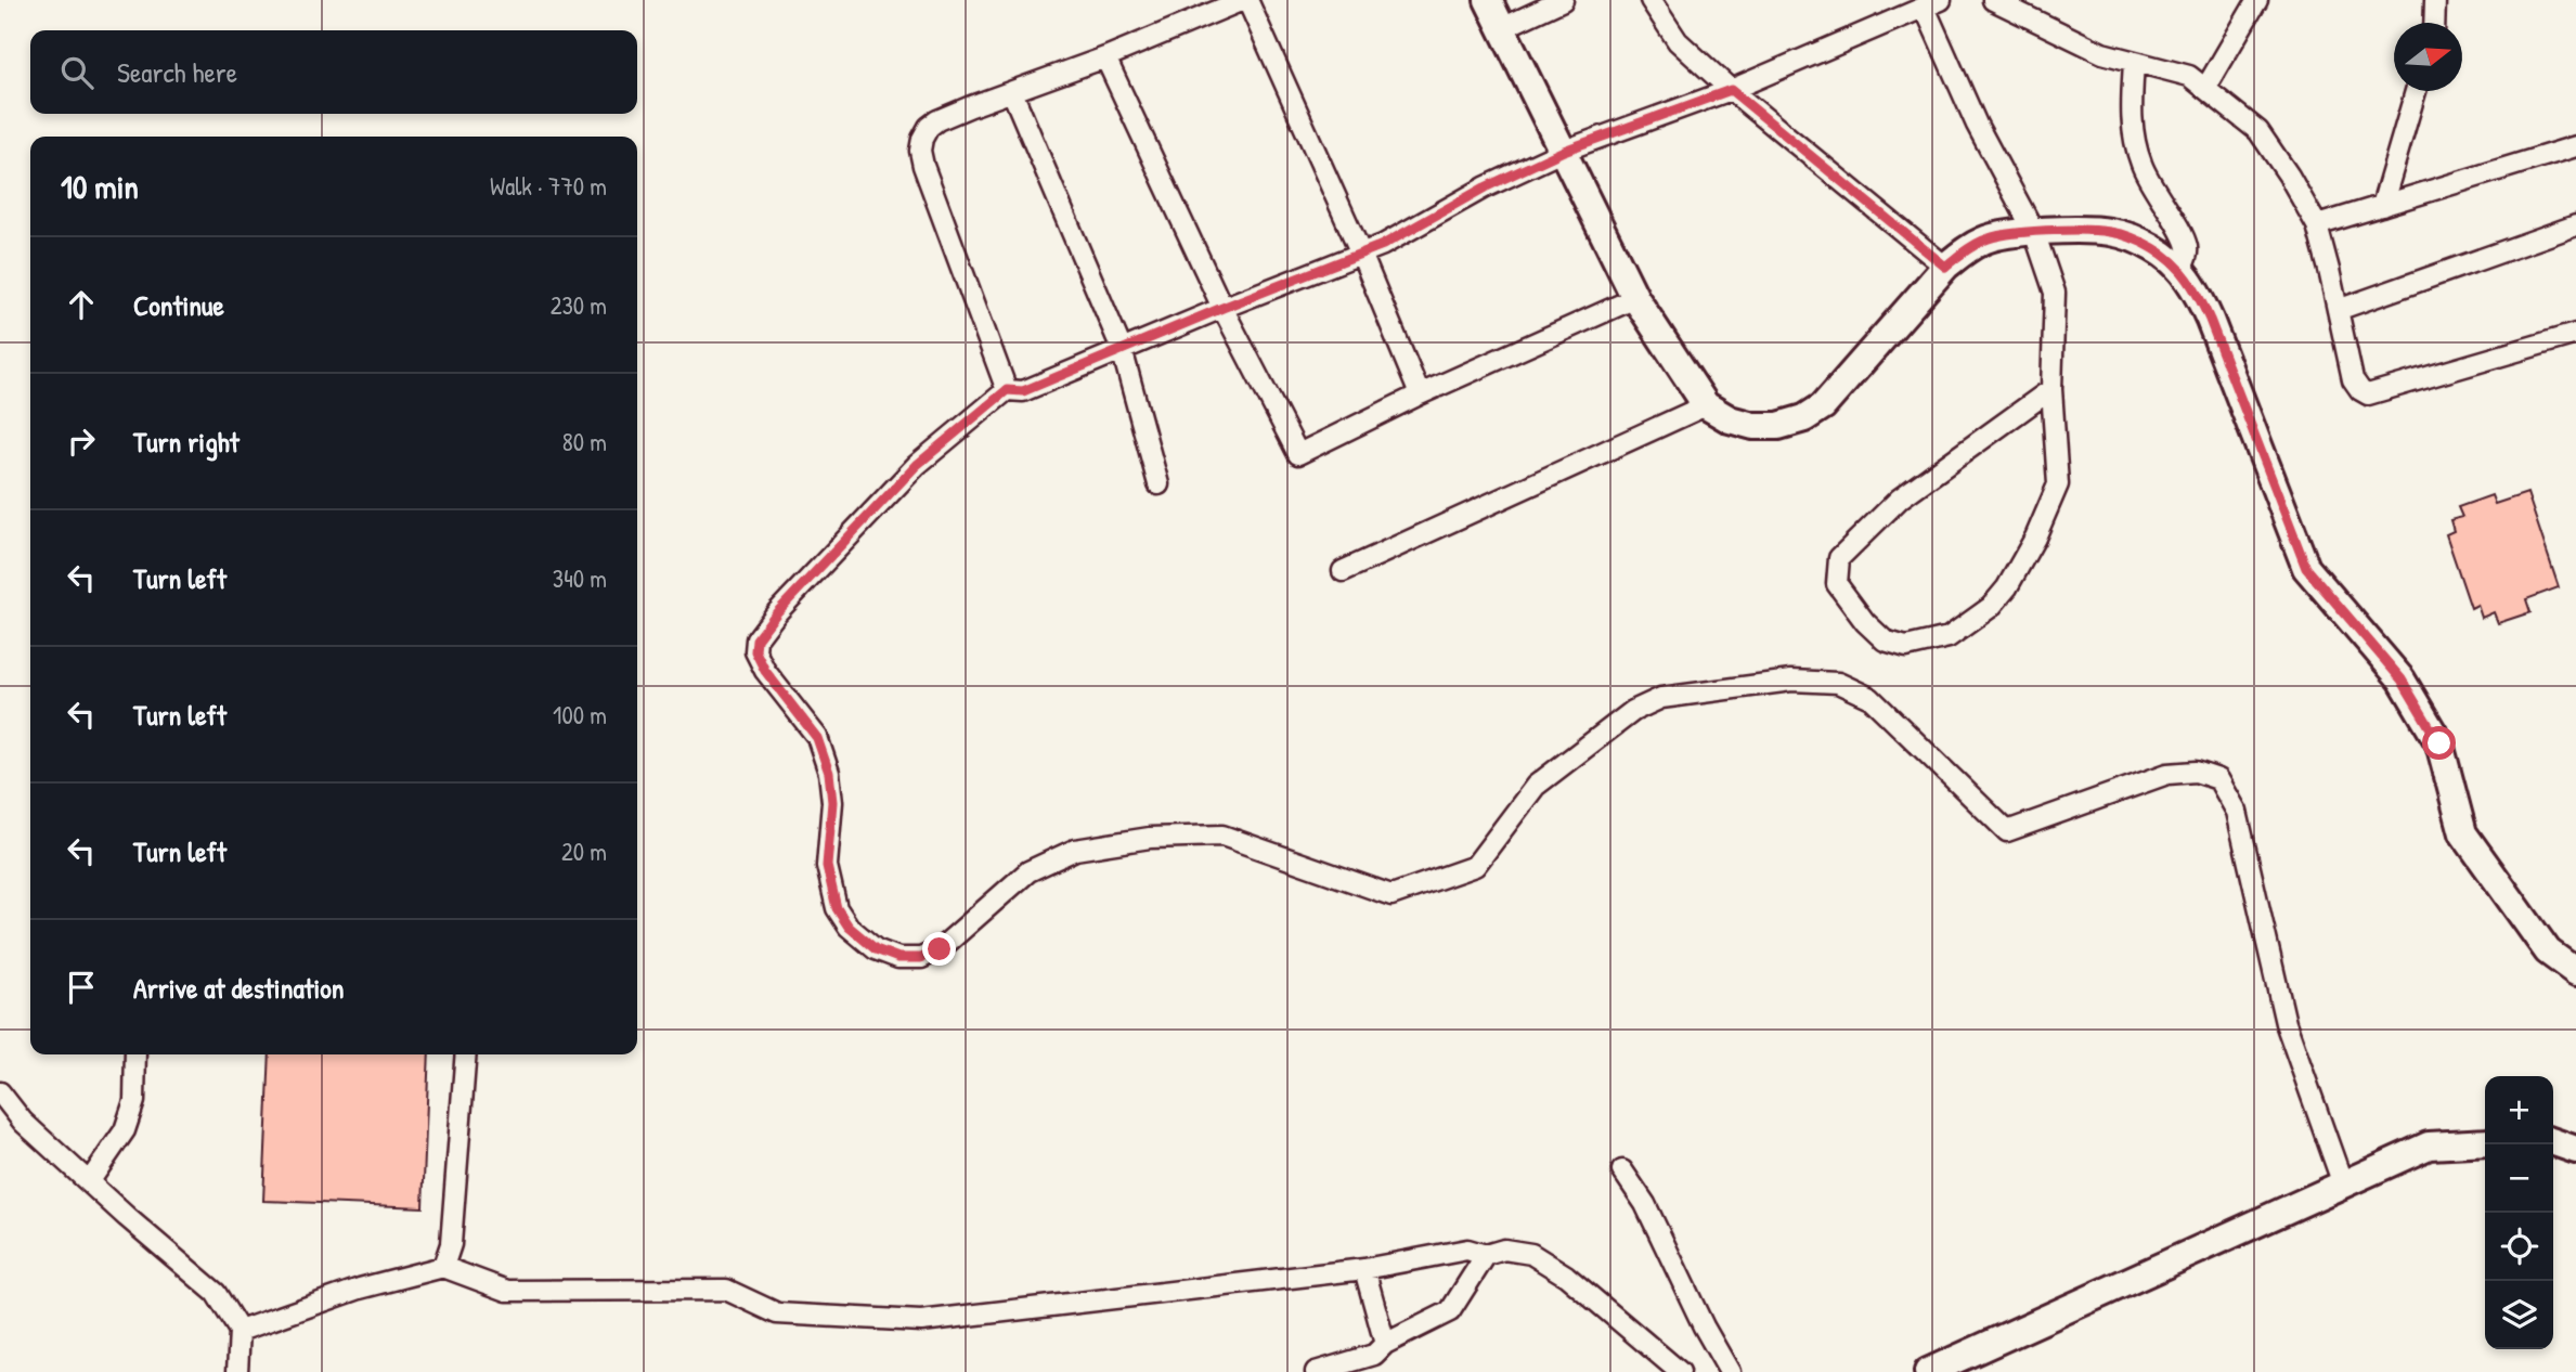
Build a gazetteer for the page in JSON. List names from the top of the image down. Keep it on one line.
{"north":"right","page":{"search":"Search here","heading":["10 min","Walk · 770 m"],"list":[["Continue","230 m"],["Turn right","80 m"],["Turn left","340 m"],["Turn left","100 m"],["Turn left","20 m"],"Arrive at destination"],"map_buttons":["+","−"]}}
